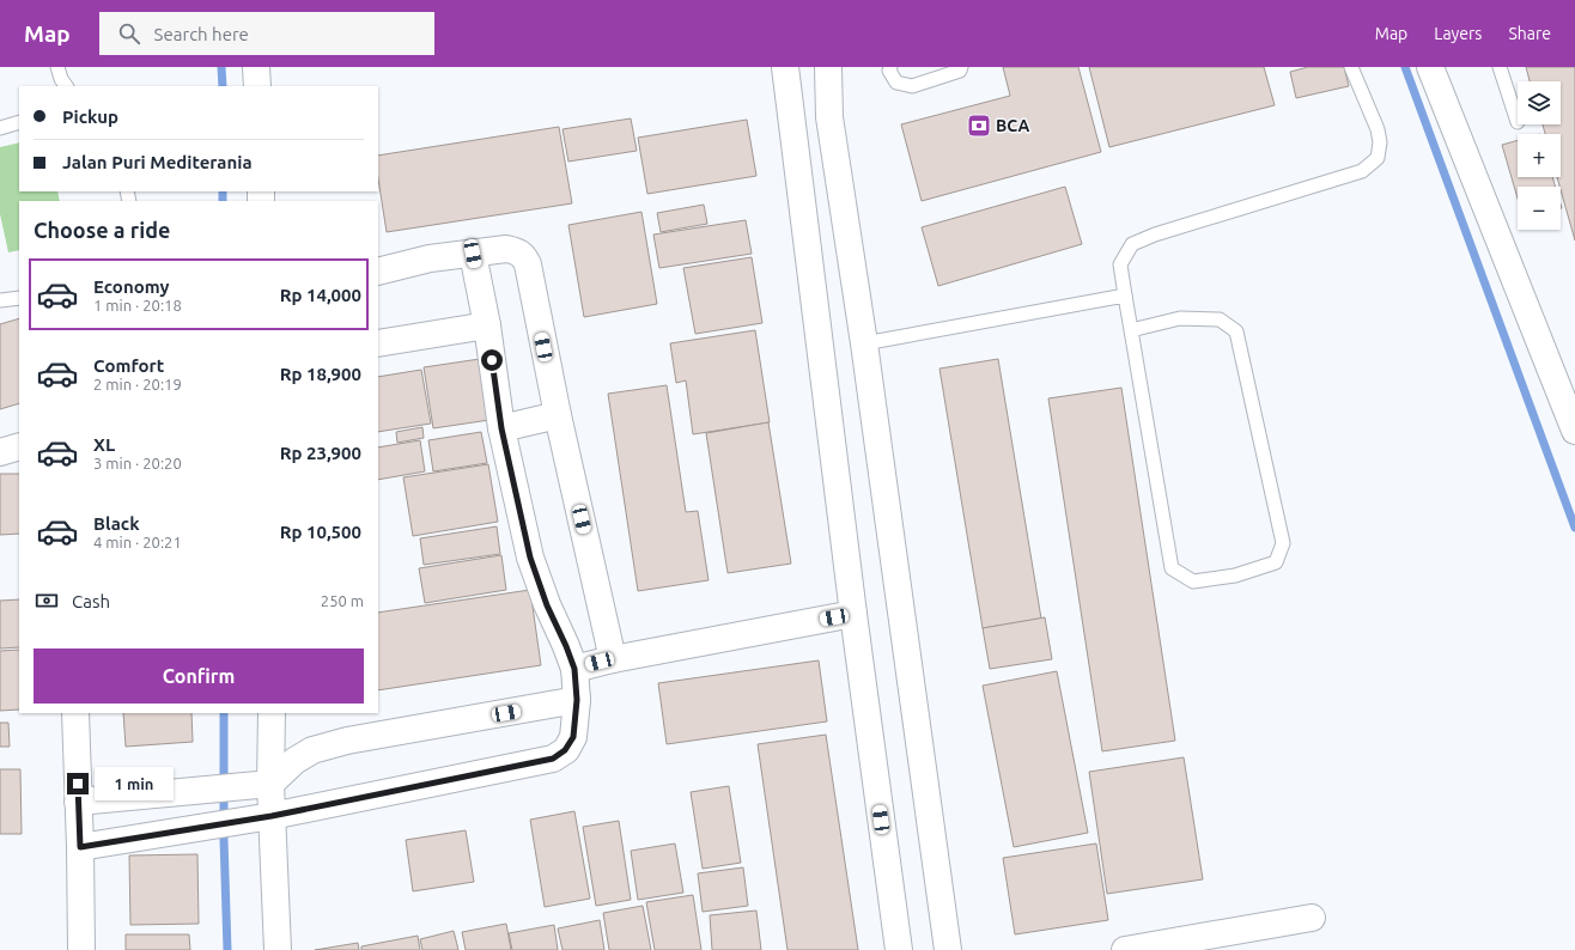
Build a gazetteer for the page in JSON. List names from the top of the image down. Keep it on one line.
{"places":{"bank":["BCA"]},"page":{"header":"Map","search":"Search here","nav":["Map","Layers","Share"],"map_buttons":["+","−"],"banner":["Pickup","Jalan Puri Mediterania"],"heading":"Choose a ride","list":[{"name":"Economy","note":"1 min · 20:18","value":"Rp 14,000"},{"name":"Comfort","note":"2 min · 20:19","value":"Rp 18,900"},{"name":"XL","note":"3 min · 20:20","value":"Rp 23,900"},{"name":"Black","note":"4 min · 20:21","value":"Rp 10,500"}],"pay":["Cash","250 m"],"buttons":"Confirm","bubble":"1 min"}}
